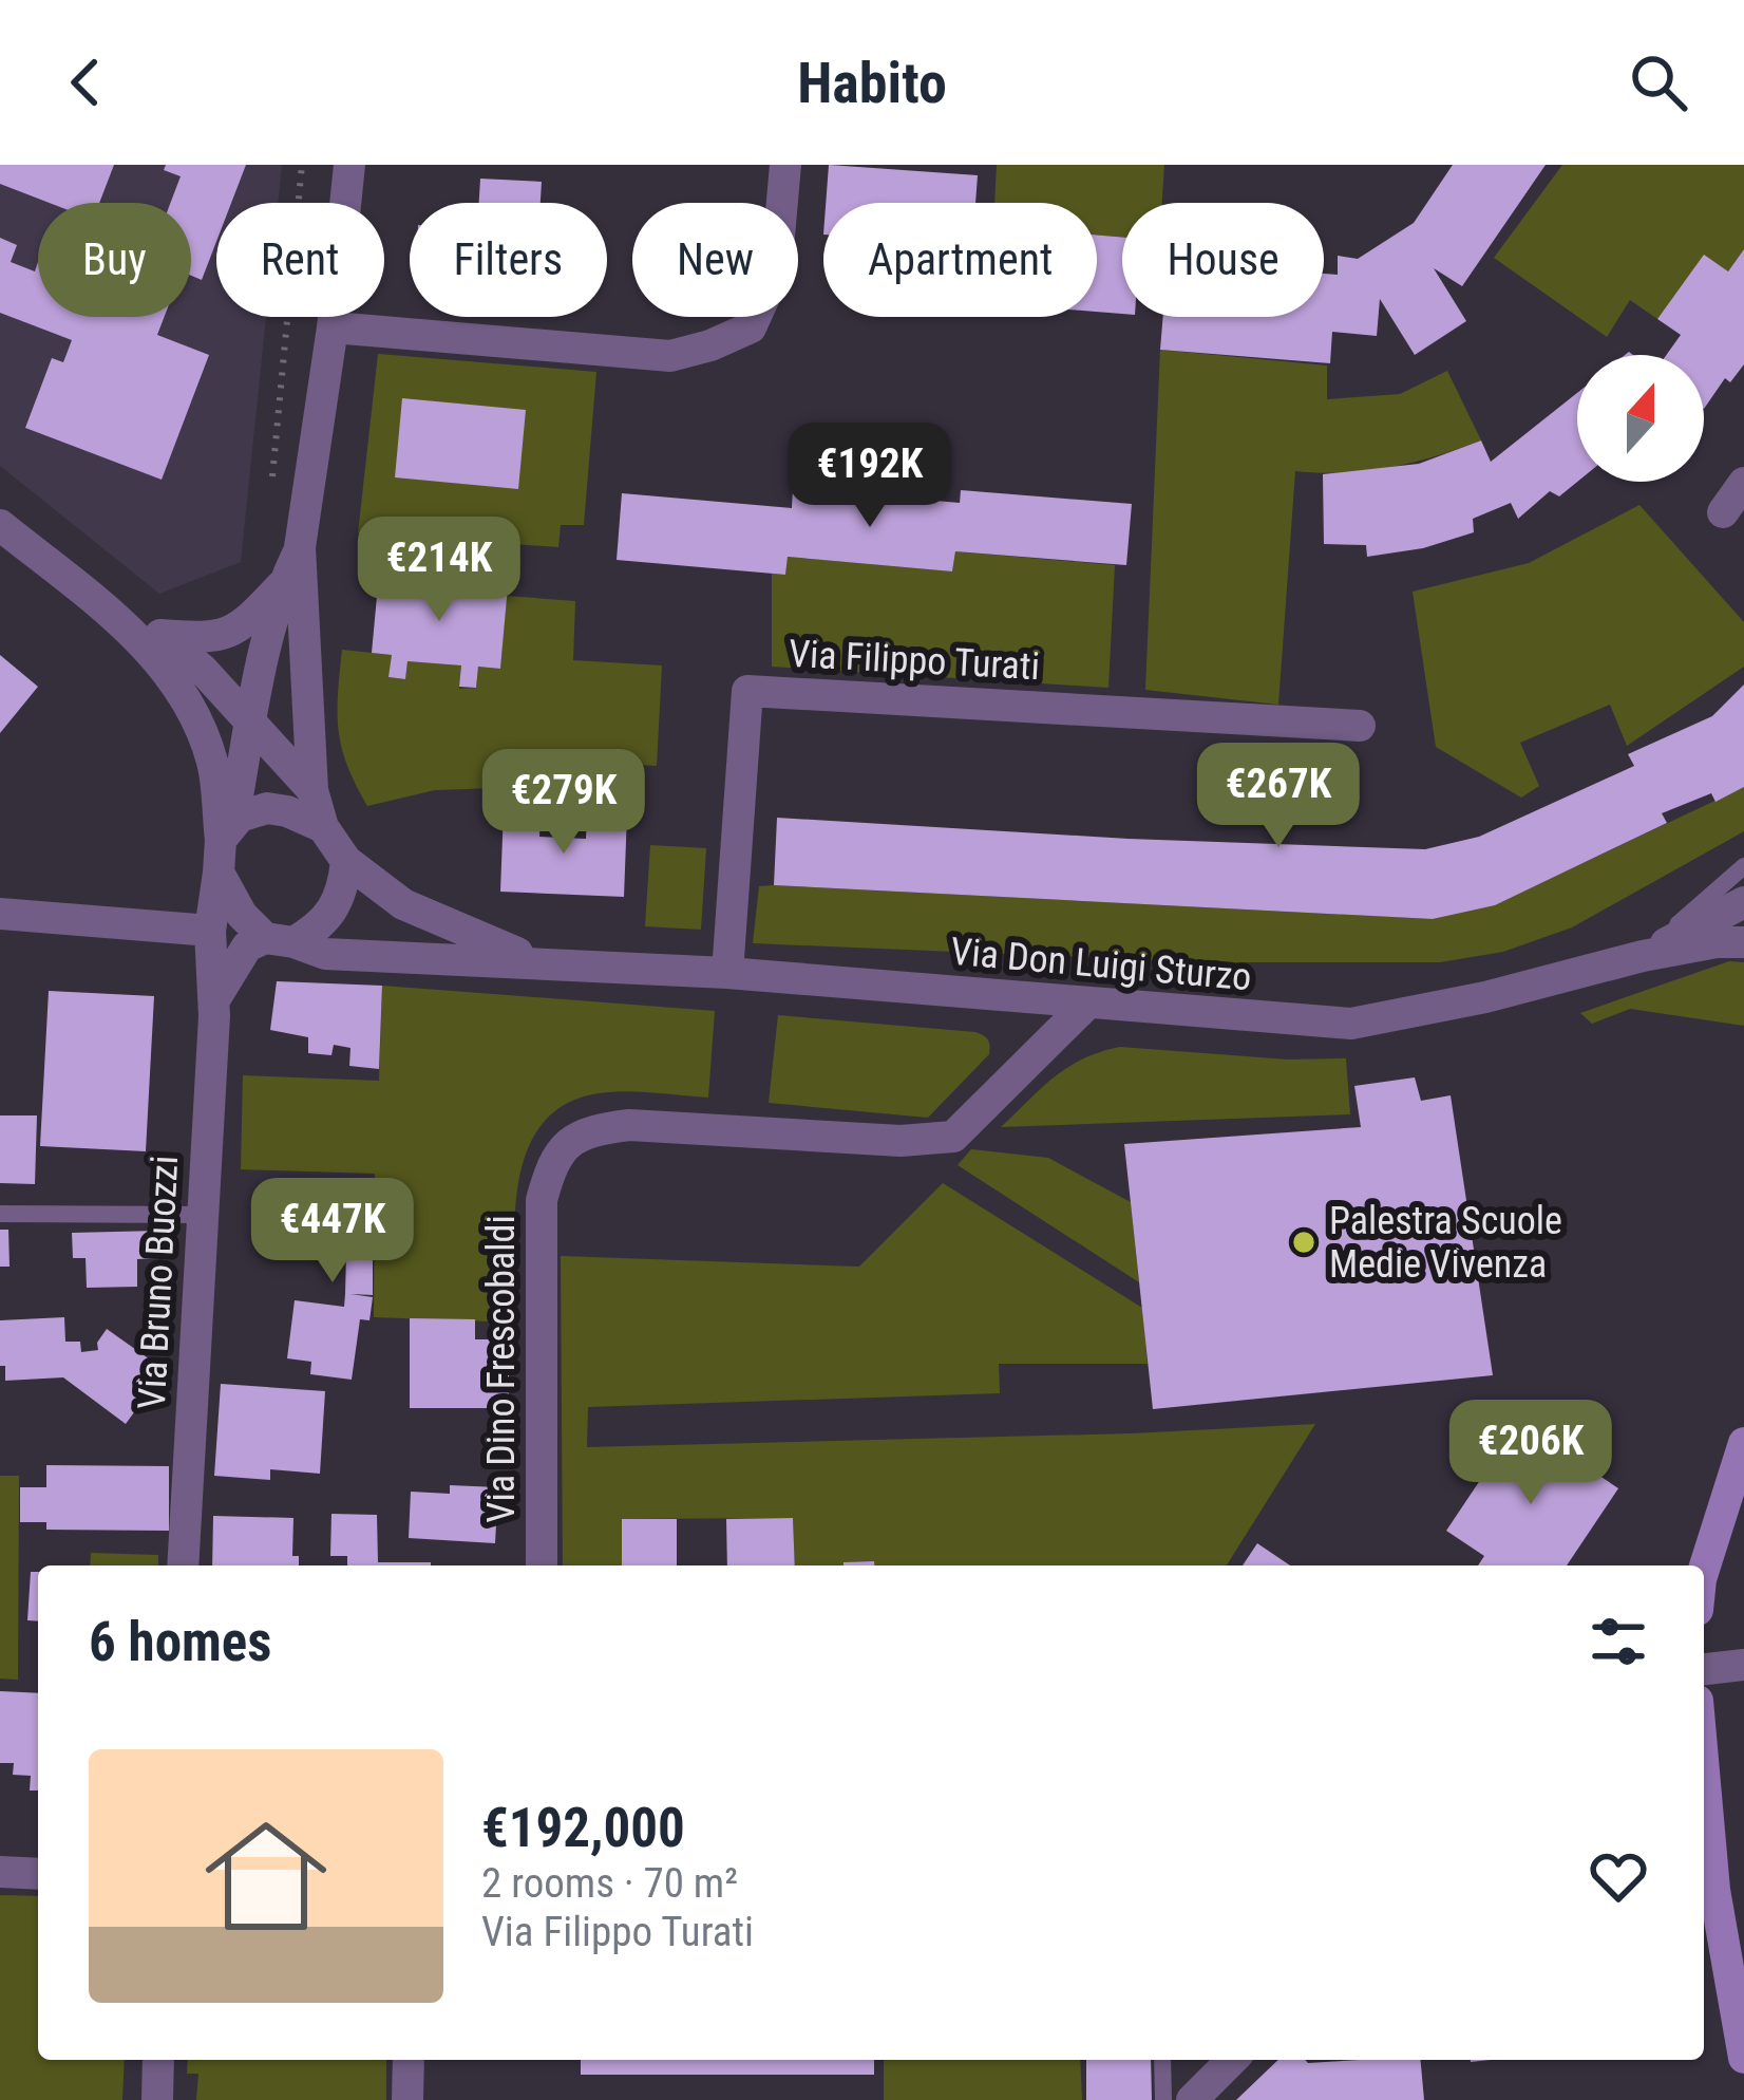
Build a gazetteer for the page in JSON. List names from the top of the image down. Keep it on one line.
{"streets":{"street":["Via Filippo Turati","Via Don Luigi Sturzo","Via Bruno Buozzi","Via Dino Frescobaldi"]},"crossings":[["Via Filippo Turati","Via Don Luigi Sturzo"],["Via Don Luigi Sturzo","Via Bruno Buozzi"],["Via Don Luigi Sturzo","Via Dino Frescobaldi"]],"places":["Palestra Scuole Medie Vivenza"],"north":"top","page":{"header":"Habito","chip":["Buy","Rent","Filters","New","Apartment","House"],"price":["€192K","€214K","€267K","€279K","€447K","€206K"],"heading":"6 homes","list":[{"name":"€192,000","note":"2 rooms · 70 m² · Via Filippo Turati"}]}}
